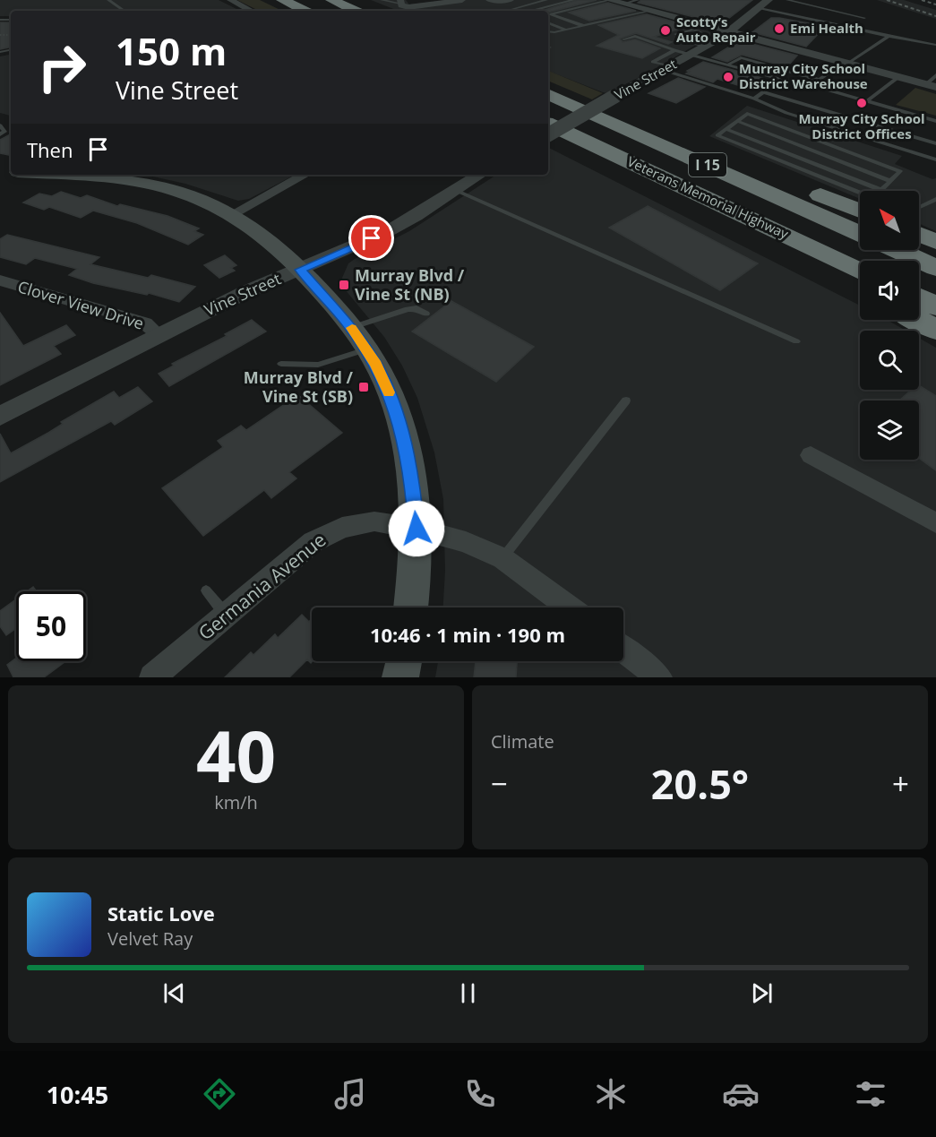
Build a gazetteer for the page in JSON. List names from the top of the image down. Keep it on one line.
{"streets":{"highway":["I 15","Veterans Memorial Highway"],"street":["Vine Street","Clover View Drive","Germania Avenue"]},"crossings":[["Vine Street","Clover View Drive"]],"places":{"other":["Emi Health","Scotty’s Auto Repair","Murray City School District Warehouse","Murray City School District Offices"],"transit":["Murray Blvd / Vine St (NB)","Murray Blvd / Vine St (SB)"]},"north":"top left","page":{"turn":["150 m","Vine Street"],"then":"Then","limit":"50","trip":"10:46 · 1 min · 190 m","tile":[["40","km/h"],"Climate"],"heat":["−","20.5°","+"],"song":["Static Love","Velvet Ray"],"tabs":"10:45"}}
